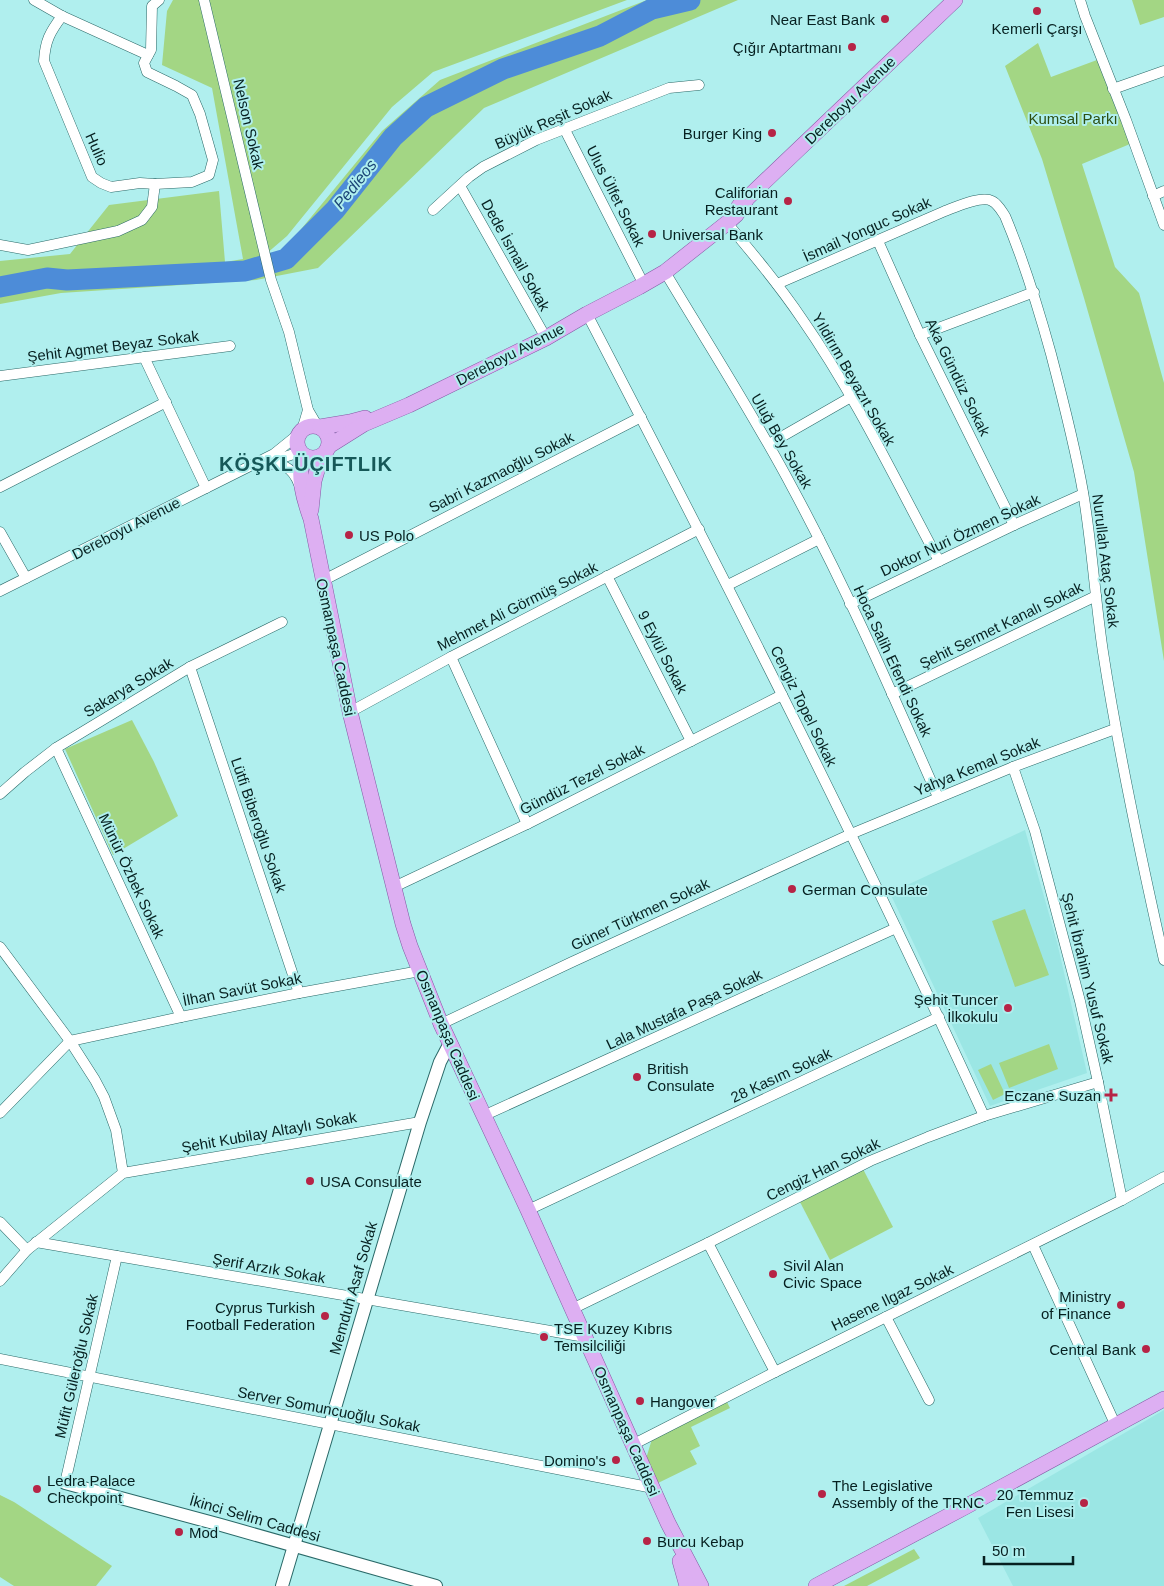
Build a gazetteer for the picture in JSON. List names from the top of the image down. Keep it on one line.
{"streets":{"main road":["Dereboyu Avenue","Osmanpaşa Caddesi"],"street":["Büyük Reşit Sokak","Nelson Sokak","Hulio","Ulus Ülfet Sokak","İsmail Yonguc Sokak","Dede İsmail Sokak","Şehit Agmet Beyaz Sokak","Aka Gündüz Sokak","Yıldirım Beyazıt Sokak","Uluğ Bey Sokak","Sabri Kazmaoğlu Sokak","Doktor Nuri Özmen Sokak","Nurullah Ataç Sokak","Mehmet Ali Görmüş Sokak","Şehit Sermet Kanalı Sokak","9 Eylül Sokak","Hoca Salih Efendi Sokak","Sakarya Sokak","Cengiz Topel Sokak","Yahya Kemal Sokak","Gündüz Tezel Sokak","Lütfi Biberoğlu Sokak","Münür Özbek Sokak","Güner Türkmen Sokak","Şehit İbrahim Yusuf Sokak","İlhan Savüt Sokak","Lala Mustafa Paşa Sokak","28 Kasım Sokak","Şehit Kubilay Altaylı Sokak","Cengiz Han Sokak","Şerif Arzık Sokak","Memduh Asaf Sokak","Hasene Ilgaz Sokak","Müfit Güleroğlu Sokak","Server Somuncuoğlu Sokak","İkinci Selim Caddesi"]},"crossings":[["Dereboyu Avenue","Ulus Ülfet Sokak"],["Dereboyu Avenue","Dede İsmail Sokak"],["Dereboyu Avenue","Yıldirım Beyazıt Sokak"],["Dereboyu Avenue","Uluğ Bey Sokak"],["Dereboyu Avenue","Osmanpaşa Caddesi"],["Dereboyu Avenue","Cengiz Topel Sokak"],["Büyük Reşit Sokak","Ulus Ülfet Sokak"],["Büyük Reşit Sokak","Dede İsmail Sokak"],["İsmail Yonguc Sokak","Aka Gündüz Sokak"],["İsmail Yonguc Sokak","Yıldirım Beyazıt Sokak"],["İsmail Yonguc Sokak","Nurullah Ataç Sokak"],["Aka Gündüz Sokak","Doktor Nuri Özmen Sokak"],["Yıldirım Beyazıt Sokak","Doktor Nuri Özmen Sokak"],["Uluğ Bey Sokak","Hoca Salih Efendi Sokak"],["Sabri Kazmaoğlu Sokak","Osmanpaşa Caddesi"],["Sabri Kazmaoğlu Sokak","Cengiz Topel Sokak"],["Doktor Nuri Özmen Sokak","Nurullah Ataç Sokak"],["Doktor Nuri Özmen Sokak","Hoca Salih Efendi Sokak"],["Nurullah Ataç Sokak","Şehit Sermet Kanalı Sokak"],["Nurullah Ataç Sokak","Yahya Kemal Sokak"],["Mehmet Ali Görmüş Sokak","Osmanpaşa Caddesi"],["Mehmet Ali Görmüş Sokak","9 Eylül Sokak"],["Mehmet Ali Görmüş Sokak","Cengiz Topel Sokak"],["Şehit Sermet Kanalı Sokak","Hoca Salih Efendi Sokak"],["Osmanpaşa Caddesi","Gündüz Tezel Sokak"],["Osmanpaşa Caddesi","Güner Türkmen Sokak"],["Osmanpaşa Caddesi","İlhan Savüt Sokak"],["Osmanpaşa Caddesi","Lala Mustafa Paşa Sokak"],["Osmanpaşa Caddesi","28 Kasım Sokak"],["Osmanpaşa Caddesi","Cengiz Han Sokak"],["Osmanpaşa Caddesi","Şerif Arzık Sokak"],["Osmanpaşa Caddesi","Memduh Asaf Sokak"],["Osmanpaşa Caddesi","Hasene Ilgaz Sokak"],["Osmanpaşa Caddesi","Server Somuncuoğlu Sokak"],["9 Eylül Sokak","Gündüz Tezel Sokak"],["Hoca Salih Efendi Sokak","Yahya Kemal Sokak"],["Sakarya Sokak","Lütfi Biberoğlu Sokak"],["Sakarya Sokak","Münür Özbek Sokak"],["Cengiz Topel Sokak","Yahya Kemal Sokak"],["Cengiz Topel Sokak","Gündüz Tezel Sokak"],["Cengiz Topel Sokak","Güner Türkmen Sokak"],["Cengiz Topel Sokak","Lala Mustafa Paşa Sokak"],["Cengiz Topel Sokak","28 Kasım Sokak"],["Cengiz Topel Sokak","Cengiz Han Sokak"],["Yahya Kemal Sokak","Güner Türkmen Sokak"],["Yahya Kemal Sokak","Şehit İbrahim Yusuf Sokak"],["Lütfi Biberoğlu Sokak","İlhan Savüt Sokak"],["Münür Özbek Sokak","İlhan Savüt Sokak"],["Şehit İbrahim Yusuf Sokak","Cengiz Han Sokak"],["Şehit İbrahim Yusuf Sokak","Hasene Ilgaz Sokak"],["Şehit Kubilay Altaylı Sokak","Memduh Asaf Sokak"],["Şerif Arzık Sokak","Memduh Asaf Sokak"],["Şerif Arzık Sokak","Müfit Güleroğlu Sokak"],["Memduh Asaf Sokak","Server Somuncuoğlu Sokak"],["Memduh Asaf Sokak","İkinci Selim Caddesi"],["Müfit Güleroğlu Sokak","Server Somuncuoğlu Sokak"],["Müfit Güleroğlu Sokak","İkinci Selim Caddesi"]],"districts":["KÖŞKLÜÇIFTLIK"],"water":["Pedieos"],"parks":["Kumsal Parkı"],"places":{"other":["Kemerli Çarşı","Near East Bank","Çığır Aptartmanı","Burger King","Califorian Restaurant","Universal Bank","US Polo","German Consulate","Şehit Tuncer İlkokulu","British Consulate","USA Consulate","Sivil Alan Civic Space","Ministry of Finance","Cyprus Turkish Football Federation","TSE Kuzey Kıbrıs Temsilciliği","Central Bank","Hangover","Domino's","Ledra Palace Checkpoint","The Legislative Assembly of the TRNC","20 Temmuz Fen Lisesi","Mod","Burcu Kebap"],"health":["Eczane Suzan"]},"scale_bar":"50 m"}
